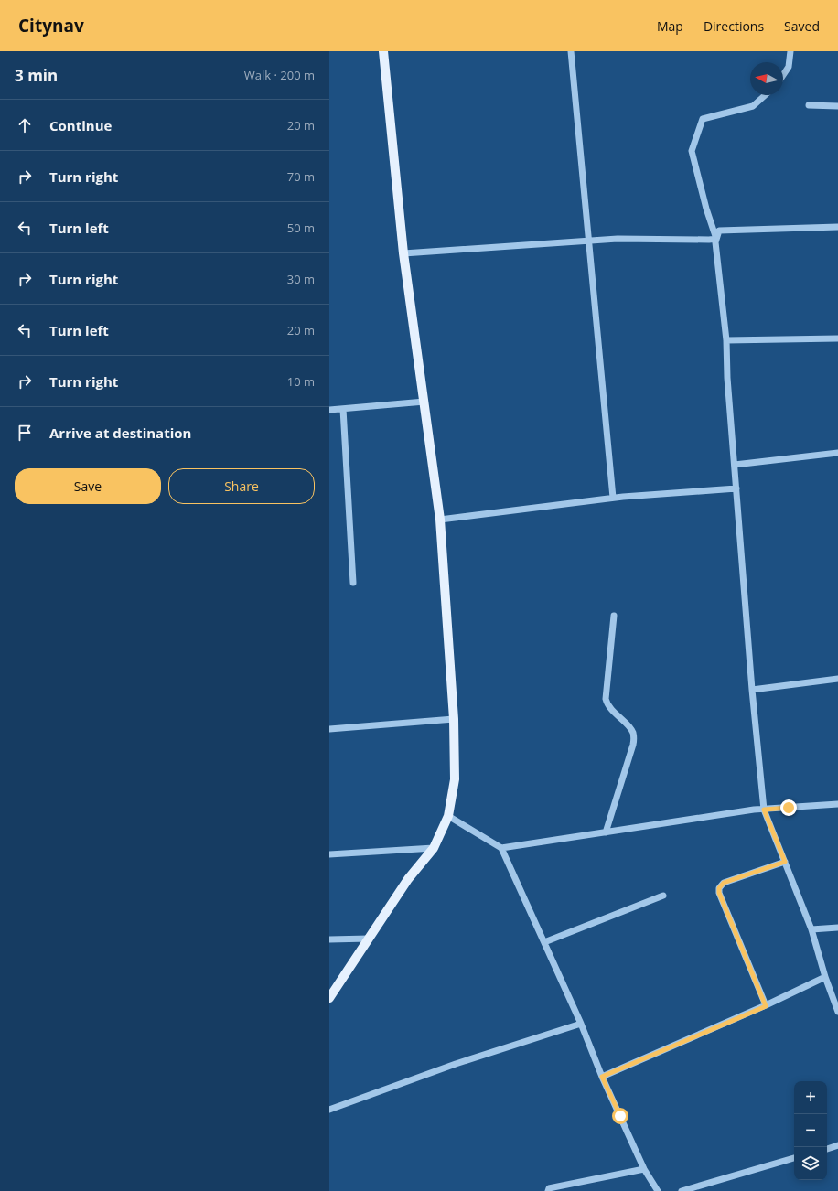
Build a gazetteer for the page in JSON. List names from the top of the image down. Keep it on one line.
{"north":"left","page":{"header":"Citynav","nav":["Map","Directions","Saved"],"heading":["3 min","Walk · 200 m"],"list":[["Continue","20 m"],["Turn right","70 m"],["Turn left","50 m"],["Turn right","30 m"],["Turn left","20 m"],["Turn right","10 m"],"Arrive at destination"],"buttons":["Save","Share"],"map_buttons":["+","−"]}}
